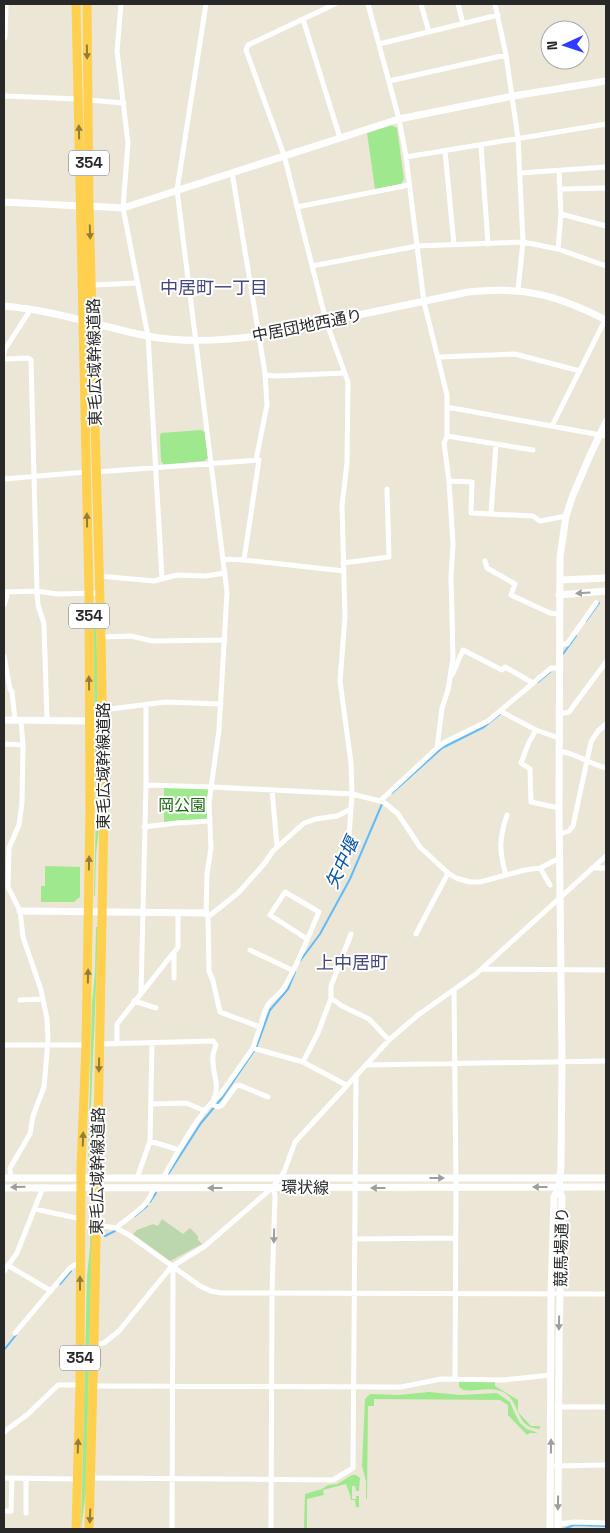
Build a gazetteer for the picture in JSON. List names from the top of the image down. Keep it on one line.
{"streets":{"highway":["354","東毛広域幹線道路"],"street":["中居団地西通り","環状線","競馬場通り"]},"crossings":[["中居団地西通り","東毛広域幹線道路"],["東毛広域幹線道路","環状線"],["環状線","競馬場通り"]],"districts":["中居町一丁目","上中居町"],"water":["矢中堰"],"parks":["岡公園"],"north":"left"}
